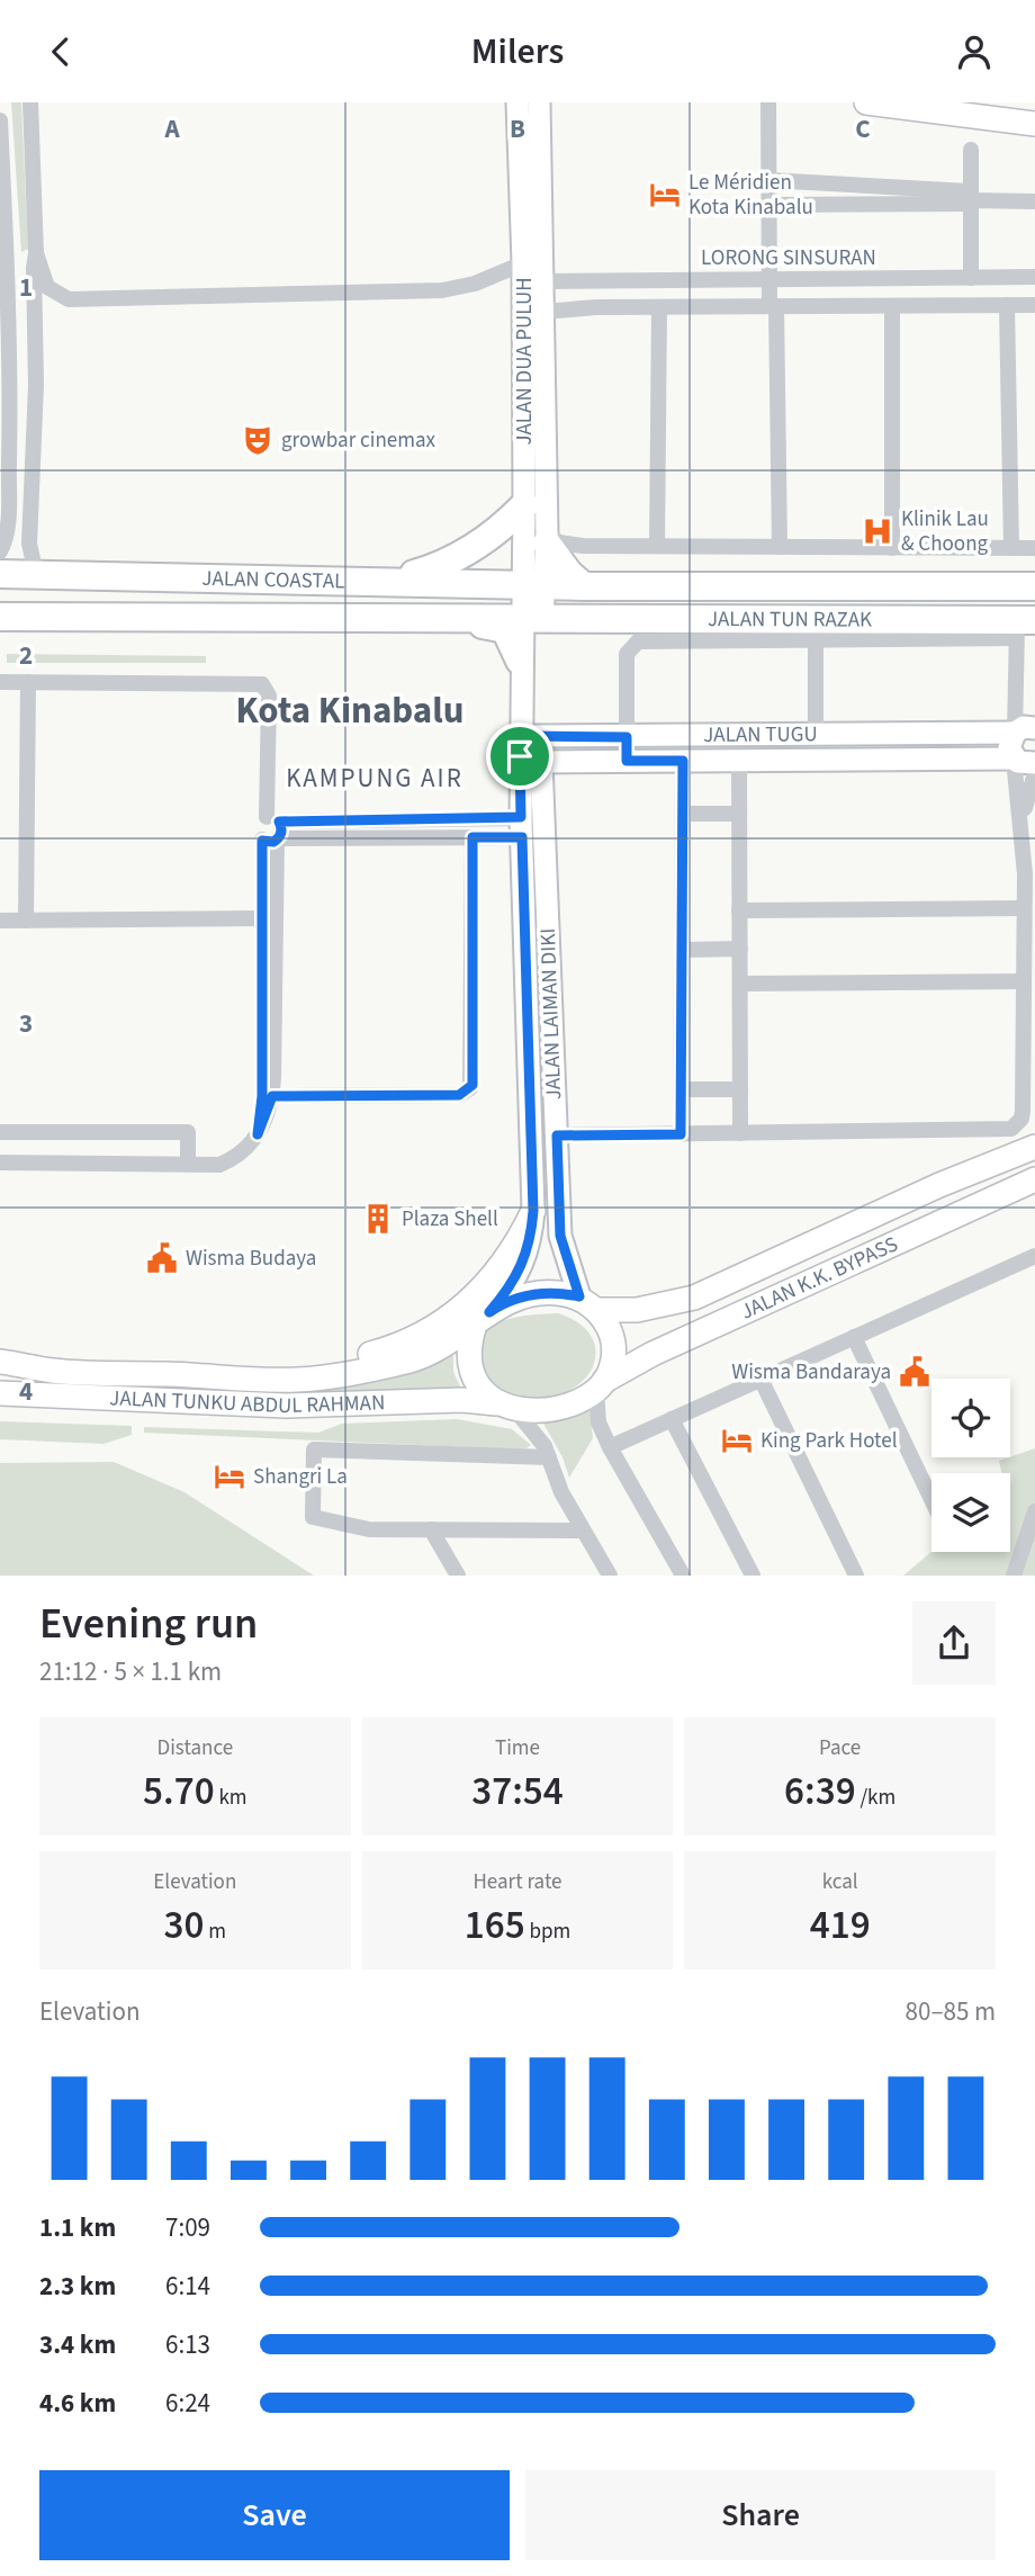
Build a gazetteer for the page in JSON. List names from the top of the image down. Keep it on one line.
{"streets":{"highway":["JALAN COASTAL","JALAN TUN RAZAK"],"main road":["JALAN K.K. BYPASS","JALAN TUNKU ABDUL RAHMAN"],"street":["LORONG SINSURAN","JALAN DUA PULUH","JALAN TUGU","JALAN LAIMAN DIKI"]},"crossings":[["LORONG SINSURAN","JALAN DUA PULUH"],["JALAN DUA PULUH","JALAN COASTAL"],["JALAN DUA PULUH","JALAN TUN RAZAK"],["JALAN DUA PULUH","JALAN LAIMAN DIKI"],["JALAN COASTAL","JALAN TUN RAZAK"],["JALAN COASTAL","JALAN LAIMAN DIKI"],["JALAN TUN RAZAK","JALAN LAIMAN DIKI"],["JALAN TUGU","JALAN LAIMAN DIKI"],["JALAN LAIMAN DIKI","JALAN K.K. BYPASS"],["JALAN LAIMAN DIKI","JALAN TUNKU ABDUL RAHMAN"],["JALAN K.K. BYPASS","JALAN TUNKU ABDUL RAHMAN"]],"districts":["Kota Kinabalu","KAMPUNG AIR"],"places":{"hotel":["Le Méridien Kota Kinabalu","King Park Hotel","Shangri La"],"theatre":["growbar cinemax"],"hospital":["Klinik Lau & Choong"],"building":["Plaza Shell"],"public building":["Wisma Budaya","Wisma Bandaraya"]},"page":{"header":"Milers","heading":["Evening run","21:12 · 5 × 1.1 km"],"stats":[["Distance","5.70 km"],["Time","37:54"],["Pace","6:39 /km"],["Elevation","30 m"],["Heart rate","165 bpm"],["kcal","419"]],"chart":["Elevation","80–85 m"],"list":[{"name":"1.1 km","note":"7:09"},{"name":"2.3 km","note":"6:14"},{"name":"3.4 km","note":"6:13"},{"name":"4.6 km","note":"6:24"}],"buttons":["Save","Share"]},"grid":{"columns":["A","B","C"],"rows":["1","2","3","4"]}}
